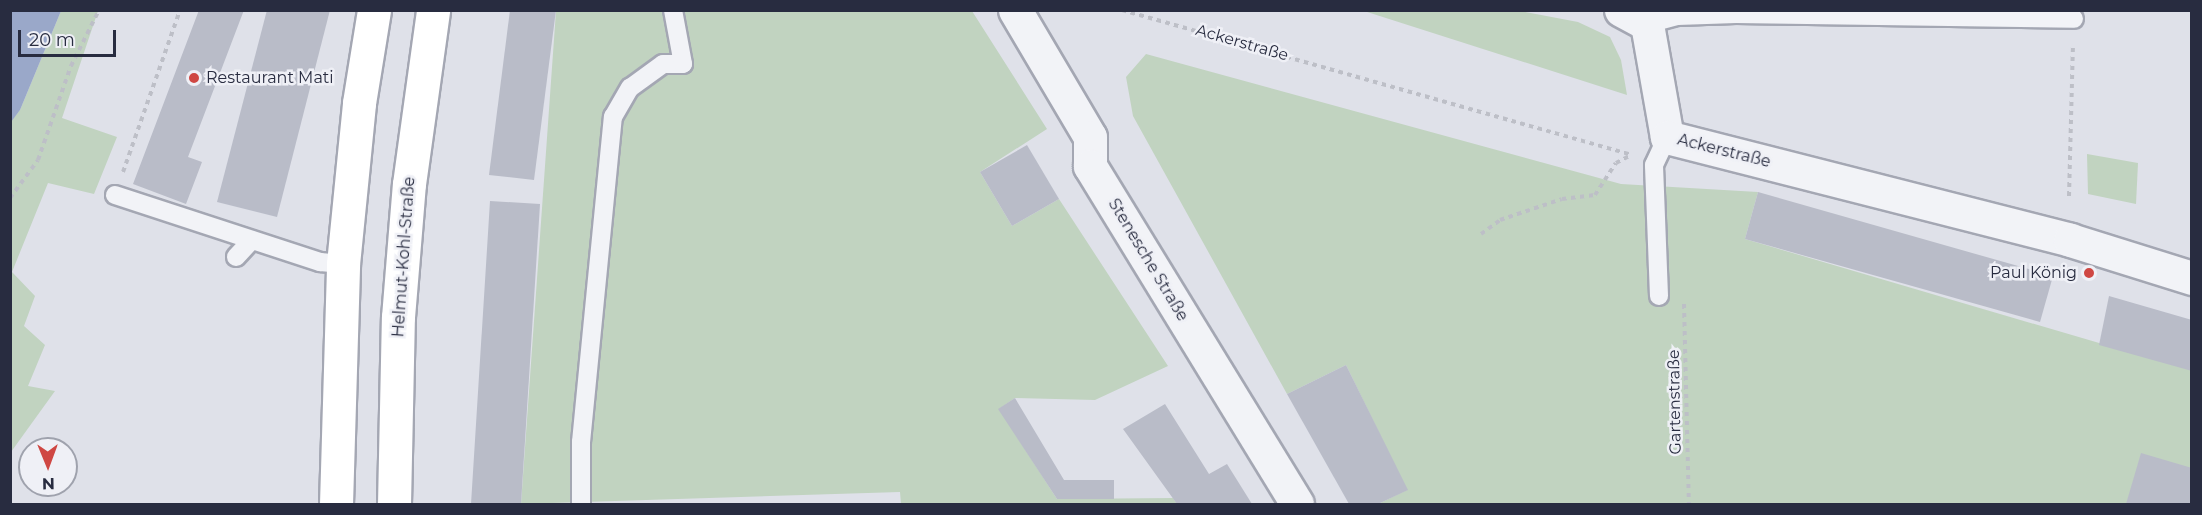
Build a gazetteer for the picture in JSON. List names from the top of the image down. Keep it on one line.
{"streets":{"main road":["Helmut-Kohl-Straße"],"street":["Ackerstraße","Stenesche Straße"],"path":["Gartenstraße"]},"places":["Restaurant Mati","Paul König"],"scale_bar":"20 m","north":"bottom"}
